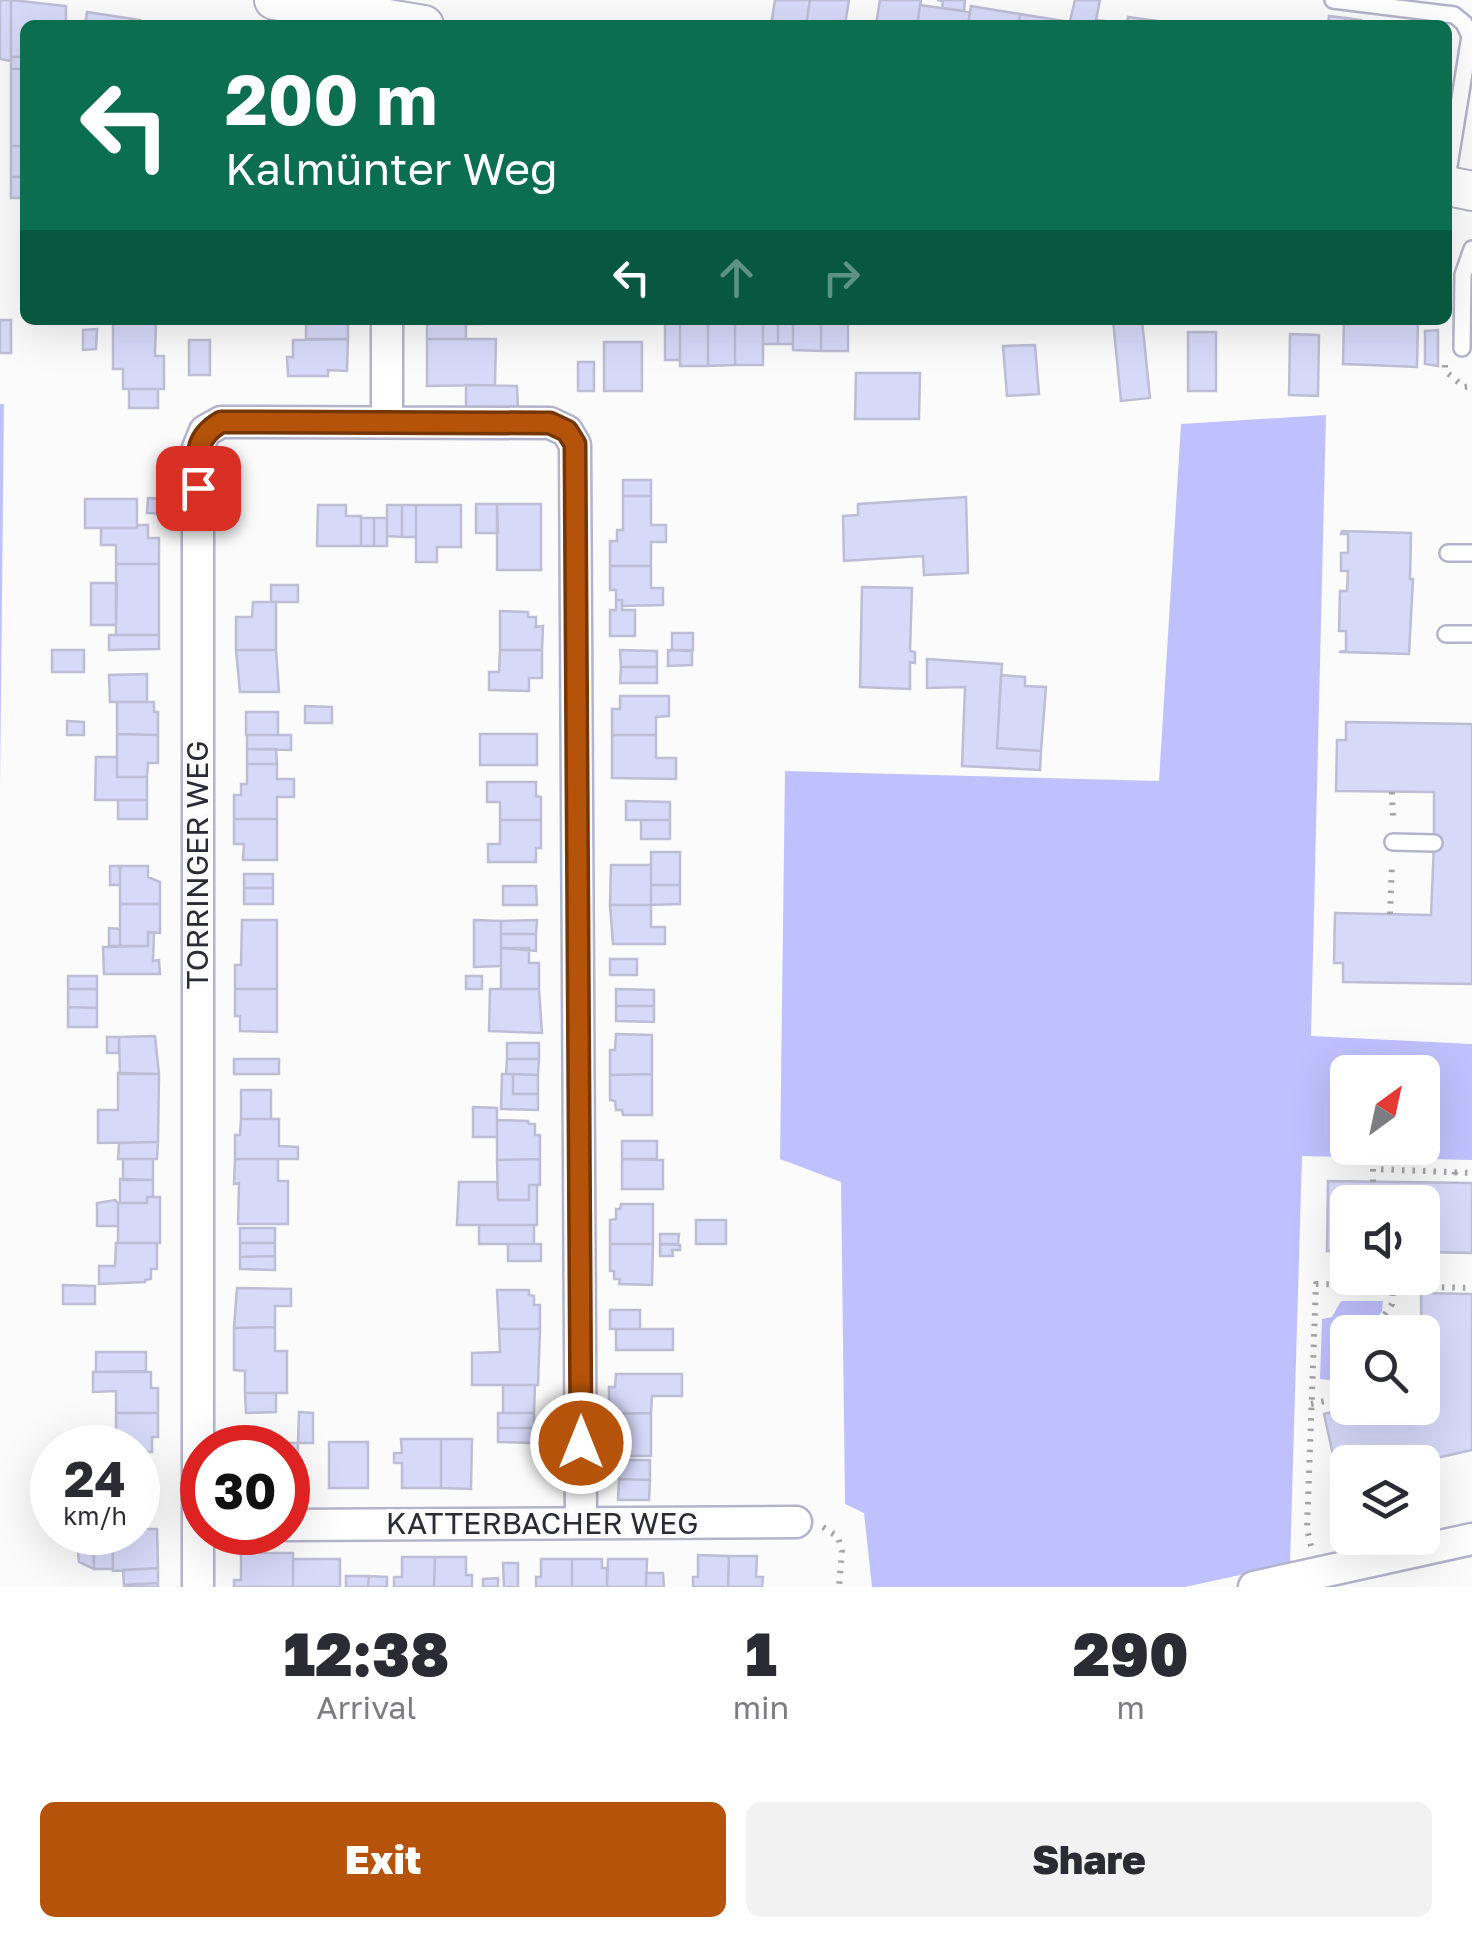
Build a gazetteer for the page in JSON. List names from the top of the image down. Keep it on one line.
{"streets":{"street":["TORRINGER WEG","KATTERBACHER WEG"]},"crossings":[["TORRINGER WEG","KATTERBACHER WEG"]],"north":"top right","page":{"turn":["200 m","Kalmünter Weg"],"speed":"24 km/h","limit":"30","eta":["12:38","Arrival","1","min","290","m"],"buttons":["Exit","Share"]}}
